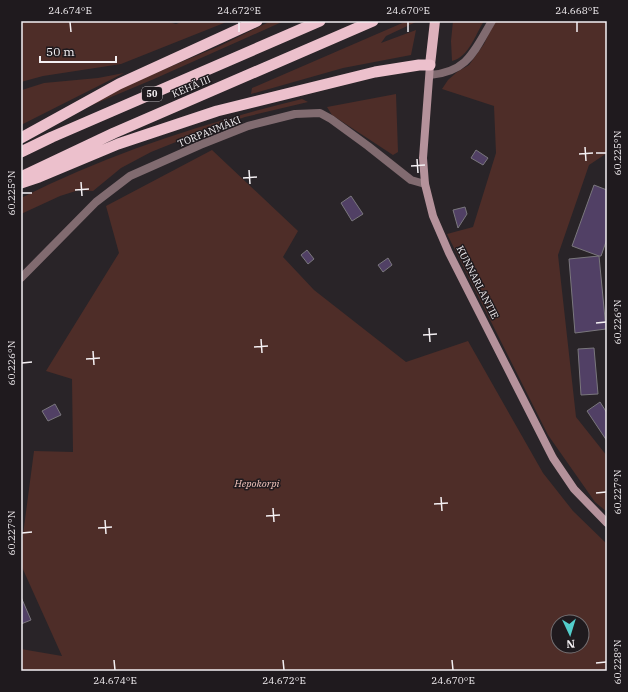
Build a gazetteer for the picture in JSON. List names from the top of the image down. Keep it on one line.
{"streets":{"highway":["KEHÄ III","50"],"main road":["KUNNARLANTIE"],"street":["TORPANMÄKI"]},"crossings":[["TORPANMÄKI","KUNNARLANTIE"]],"parks":["Hepokorpi"],"scale_bar":"50 m","north":"bottom","coordinates":["24.674°E","24.672°E","24.670°E","24.668°E","60.225°N","60.226°N","60.227°N","60.228°N"]}
